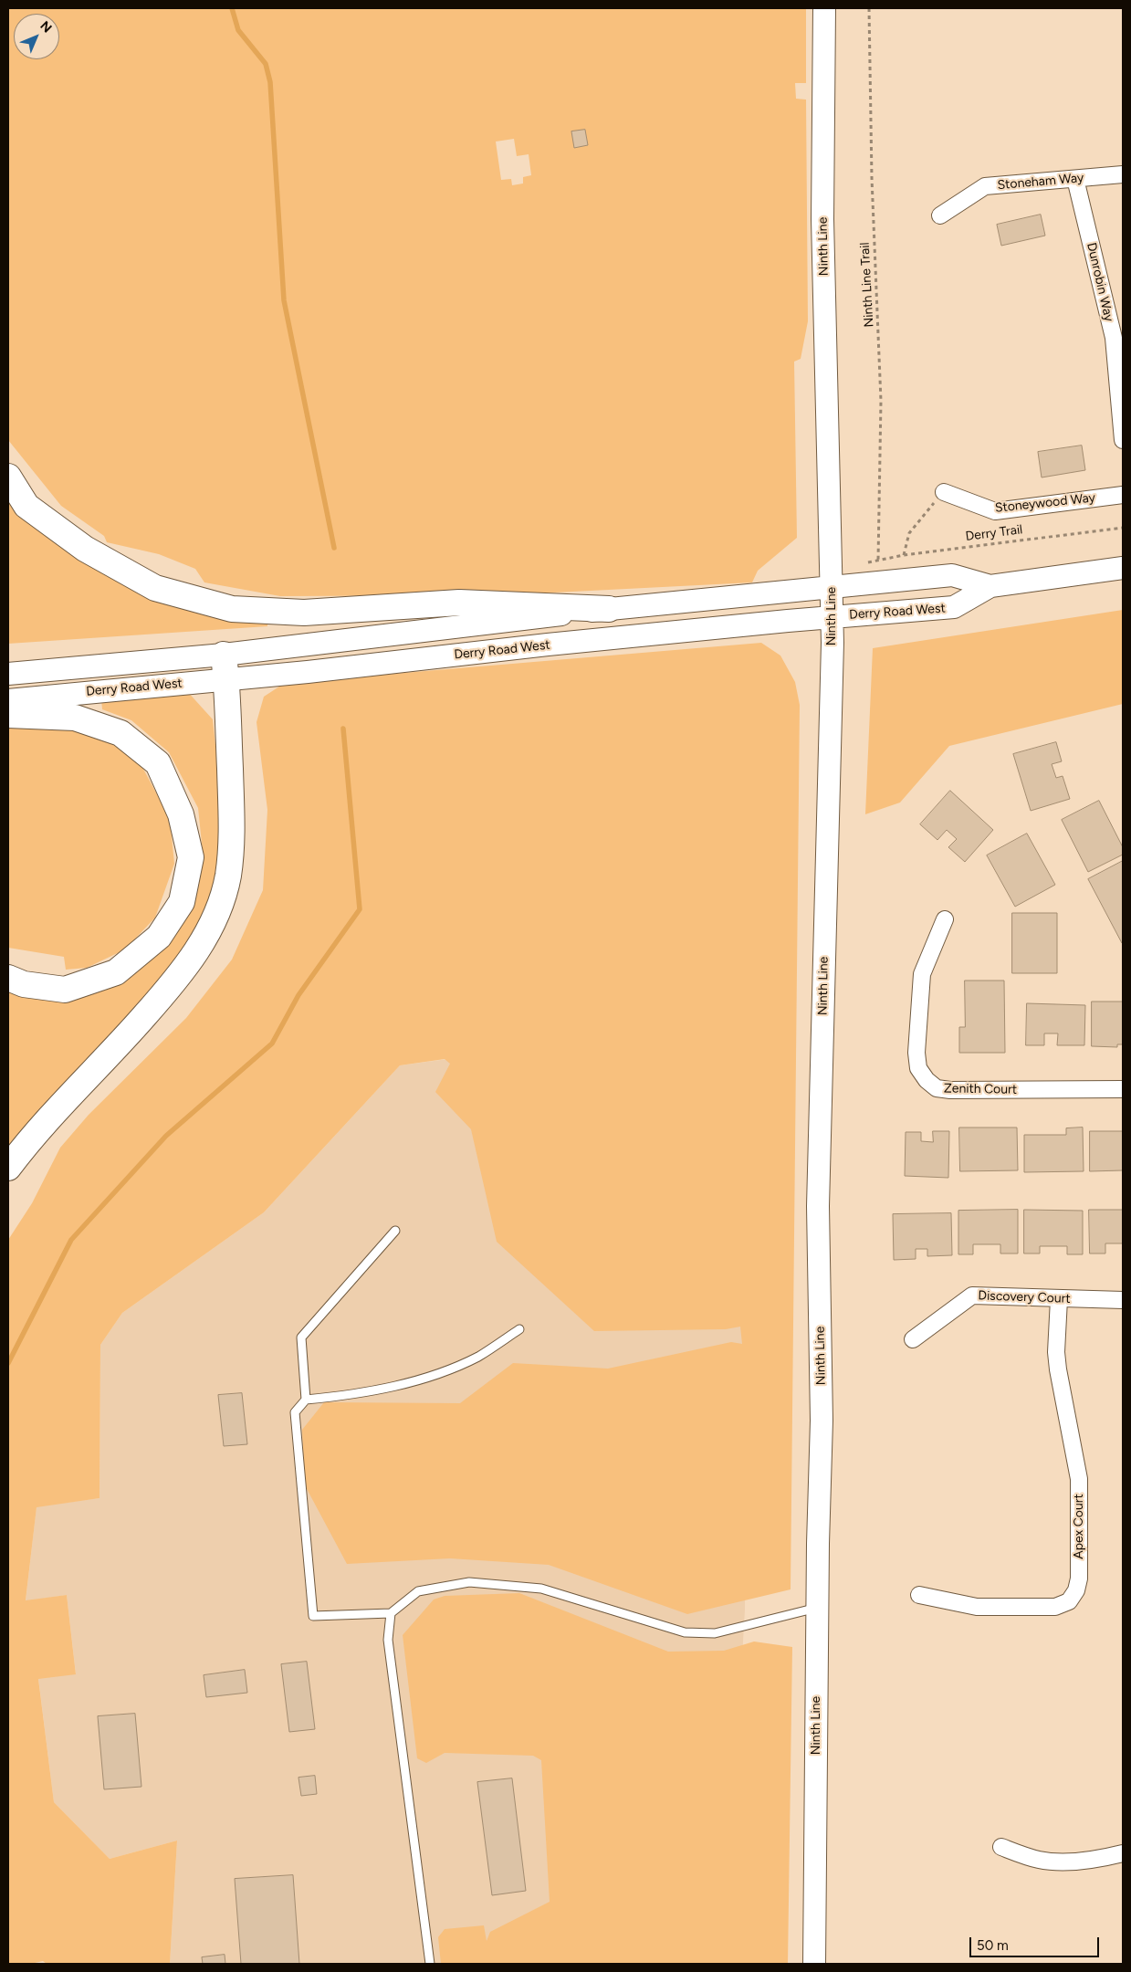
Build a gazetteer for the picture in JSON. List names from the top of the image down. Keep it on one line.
{"streets":{"main road":["Ninth Line","Derry Road West"],"street":["Stoneham Way","Dunrobin Way","Stoneywood Way","Zenith Court","Discovery Court","Apex Court"],"path":["Ninth Line Trail","Derry Trail"]},"crossings":[["Stoneham Way","Dunrobin Way"],["Ninth Line","Derry Road West"],["Ninth Line Trail","Derry Trail"],["Discovery Court","Apex Court"]],"scale_bar":"50 m","north":"top right"}
